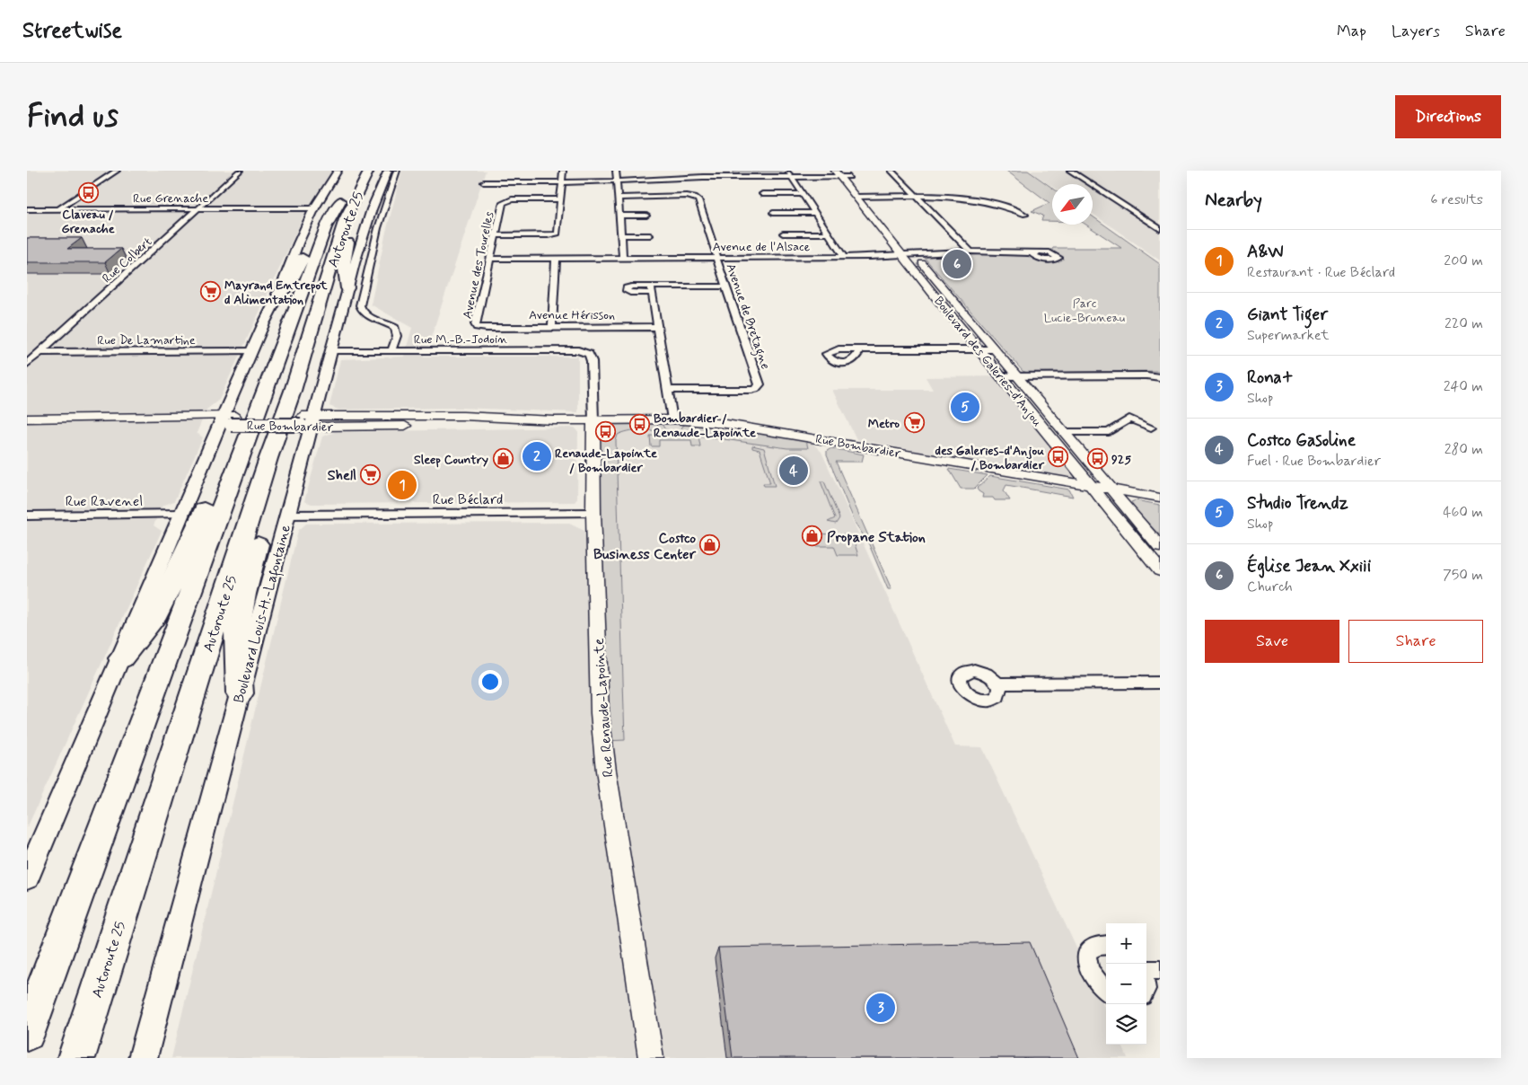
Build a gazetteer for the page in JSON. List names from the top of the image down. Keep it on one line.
{"streets":{"highway":["Autoroute 25"],"main road":["Boulevard Louis-H.-Lafontaine"],"street":["Rue Grenache","Avenue de l'Alsace","Rue Colbert","Avenue des Tourelles","Avenue Hérisson","Avenue de Bretagne","Rue M.-B.-Jodoin","Rue De Lamartine","Boulevard des Galeries-d'Anjou","Rue Bombardier","Rue Béclard","Rue Ravenel","Rue Renaude-Lapointe"]},"crossings":[["Rue Grenache","Rue Colbert"],["Avenue de l'Alsace","Avenue des Tourelles"],["Avenue de l'Alsace","Avenue de Bretagne"],["Avenue de l'Alsace","Boulevard des Galeries-d'Anjou"],["Rue Colbert","Rue De Lamartine"],["Avenue des Tourelles","Avenue Hérisson"],["Rue M.-B.-Jodoin","Boulevard Louis-H.-Lafontaine"],["Rue M.-B.-Jodoin","Rue Renaude-Lapointe"],["Boulevard des Galeries-d'Anjou","Rue Bombardier"],["Rue Bombardier","Boulevard Louis-H.-Lafontaine"],["Rue Bombardier","Rue Renaude-Lapointe"],["Rue Béclard","Boulevard Louis-H.-Lafontaine"],["Rue Béclard","Rue Renaude-Lapointe"]],"parks":["Parc Lucie-Bruneau"],"places":{"bus stop":["Claveau / Grenache","Bombardier / Renaude-Lapointe","Renaude-Lapointe / Bombardier","des Galeries-d'Anjou / Bombardier","925"],"supermarket":["Mayrand Entrepot d Alimentation","Metro","Shell"],"shop":["Sleep Country","Propane Station","Costco Business Center"]},"north":"bottom left","page":{"header":"Streetwise","nav":["Map","Layers","Share"],"buttons":["Directions",["Save","Share"]],"title":"Find us","heading":["Nearby","6 results"],"list":[{"mark":"1","name":"A&W","note":"Restaurant · Rue Béclard","value":"200 m"},{"mark":"2","name":"Giant Tiger","note":"Supermarket","value":"220 m"},{"mark":"3","name":"Rona+","note":"Shop","value":"240 m"},{"mark":"4","name":"Costco Gasoline","note":"Fuel · Rue Bombardier","value":"280 m"},{"mark":"5","name":"Studio Trendz","note":"Shop","value":"460 m"},{"mark":"6","name":"Église Jean Xxiii","note":"Church","value":"750 m"}],"pins":["6","5","2","4","1","3"],"map_buttons":["+","−"]}}
